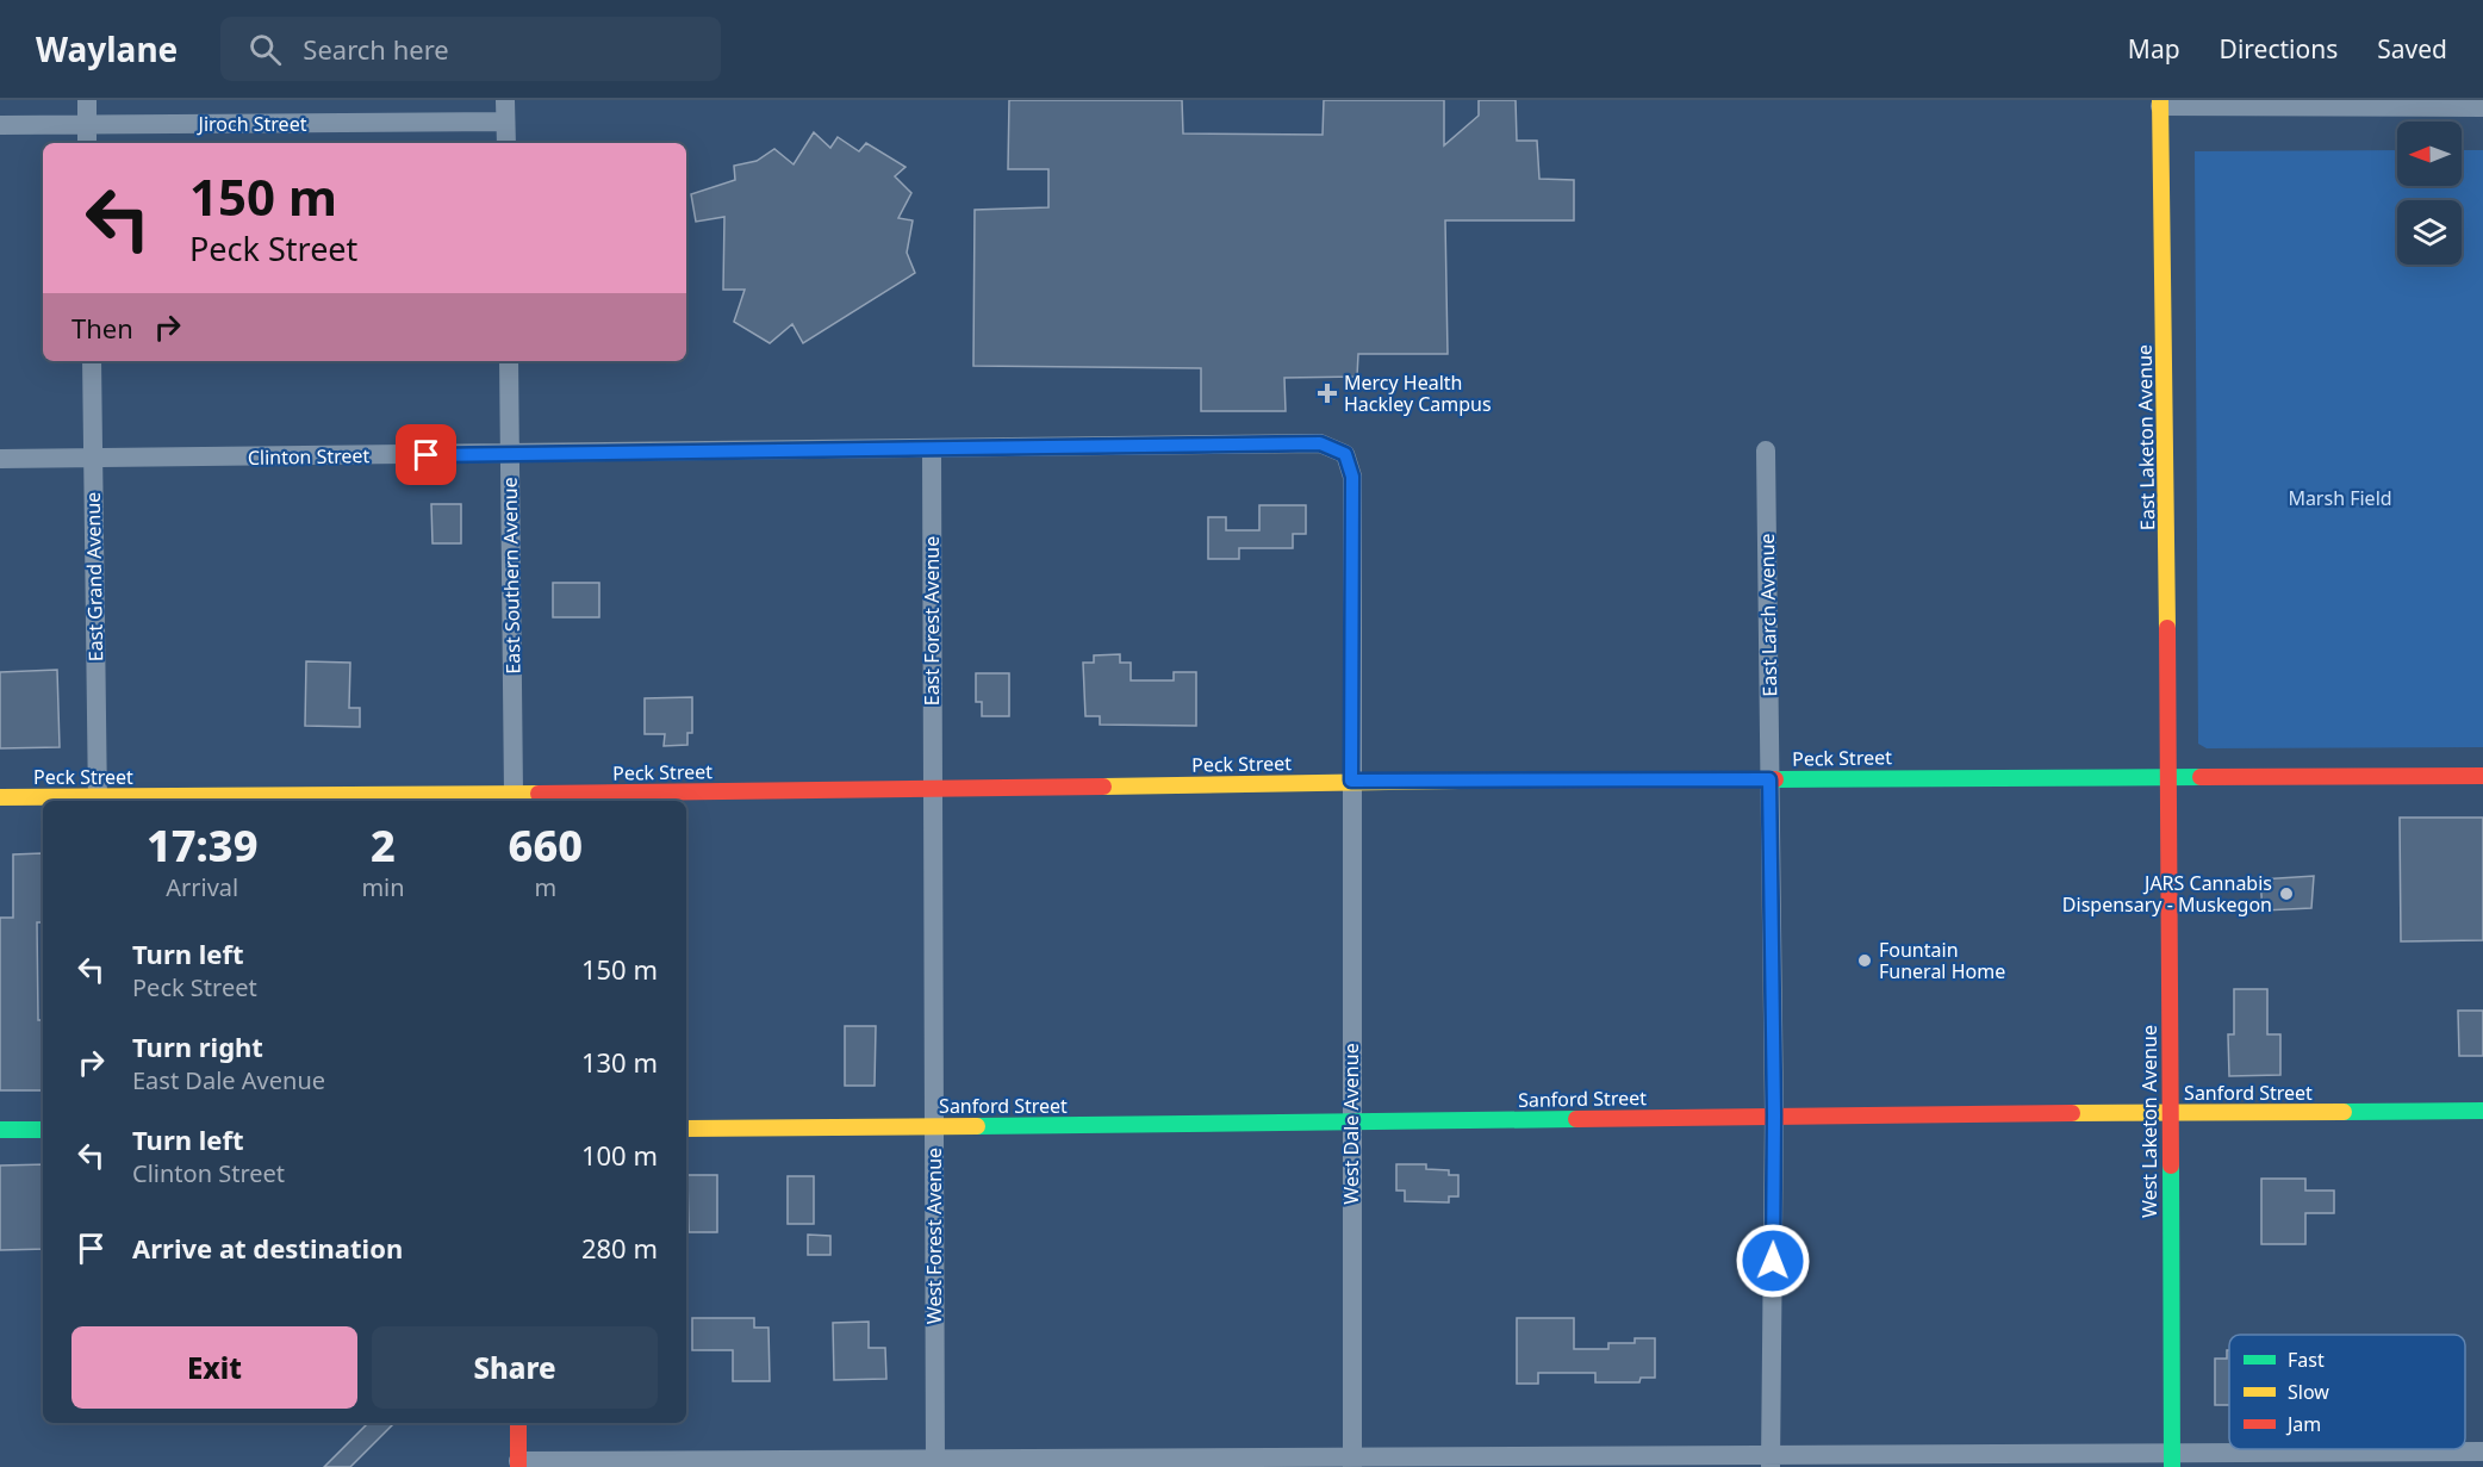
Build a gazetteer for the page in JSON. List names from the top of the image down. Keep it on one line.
{"streets":{"street":["Jiroch Street","East Laketon Avenue","Clinton Street","East Southern Avenue","East Grand Avenue","East Larch Avenue","East Forest Avenue","Peck Street","Sanford Street","West Laketon Avenue","West Dale Avenue","West Forest Avenue"]},"crossings":[["East Laketon Avenue","Peck Street"],["East Laketon Avenue","West Laketon Avenue"],["Clinton Street","East Southern Avenue"],["Clinton Street","East Grand Avenue"],["Clinton Street","East Forest Avenue"],["Clinton Street","West Dale Avenue"],["East Southern Avenue","Peck Street"],["East Grand Avenue","Peck Street"],["East Larch Avenue","Peck Street"],["East Larch Avenue","Sanford Street"],["East Forest Avenue","Peck Street"],["East Forest Avenue","West Forest Avenue"],["Peck Street","West Laketon Avenue"],["Peck Street","West Dale Avenue"],["Peck Street","West Forest Avenue"],["Sanford Street","West Laketon Avenue"],["Sanford Street","West Dale Avenue"],["Sanford Street","West Forest Avenue"]],"parks":["Marsh Field"],"places":{"health":["Mercy Health Hackley Campus"],"other":["JARS Cannabis Dispensary - Muskegon","Fountain Funeral Home"]},"legend":["Fast","Slow","Jam"],"north":"left","page":{"header":"Waylane","search":"Search here","nav":["Map","Directions","Saved"],"turn":["150 m","Peck Street"],"then":"Then","eta":["17:39","Arrival","2","min","660","m"],"list":[{"name":"Turn left","note":"Peck Street","value":"150 m"},{"name":"Turn right","note":"East Dale Avenue","value":"130 m"},{"name":"Turn left","note":"Clinton Street","value":"100 m"},{"name":"Arrive at destination","value":"280 m"}],"buttons":["Exit","Share"]}}
